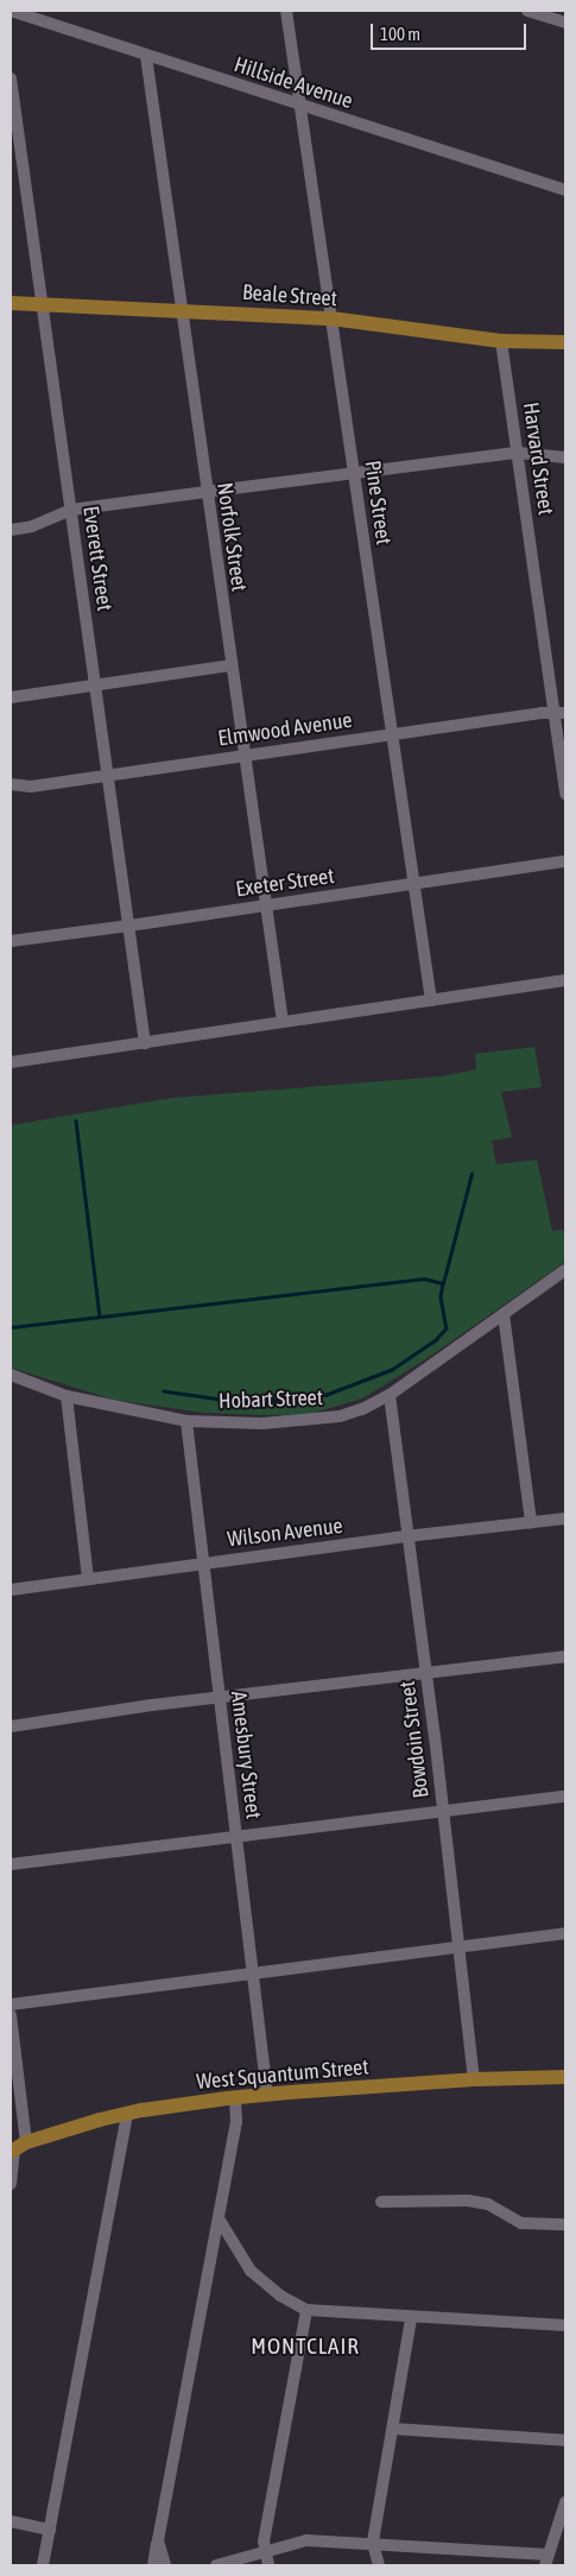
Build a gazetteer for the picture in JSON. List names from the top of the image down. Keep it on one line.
{"streets":{"main road":["Beale Street","West Squantum Street"],"street":["Hillside Avenue","Harvard Street","Pine Street","Norfolk Street","Everett Street","Elmwood Avenue","Exeter Street","Hobart Street","Wilson Avenue","Bowdoin Street","Amesbury Street"]},"crossings":[["Hillside Avenue","Pine Street"],["Hillside Avenue","Norfolk Street"],["Beale Street","Harvard Street"],["Beale Street","Pine Street"],["Beale Street","Norfolk Street"],["Beale Street","Everett Street"],["Harvard Street","Elmwood Avenue"],["Pine Street","Elmwood Avenue"],["Pine Street","Exeter Street"],["Norfolk Street","Elmwood Avenue"],["Norfolk Street","Exeter Street"],["Everett Street","Elmwood Avenue"],["Everett Street","Exeter Street"],["Hobart Street","Bowdoin Street"],["Hobart Street","Amesbury Street"],["Wilson Avenue","Bowdoin Street"],["Wilson Avenue","Amesbury Street"],["Bowdoin Street","West Squantum Street"],["Amesbury Street","West Squantum Street"]],"districts":["MONTCLAIR"],"scale_bar":"100 m"}
